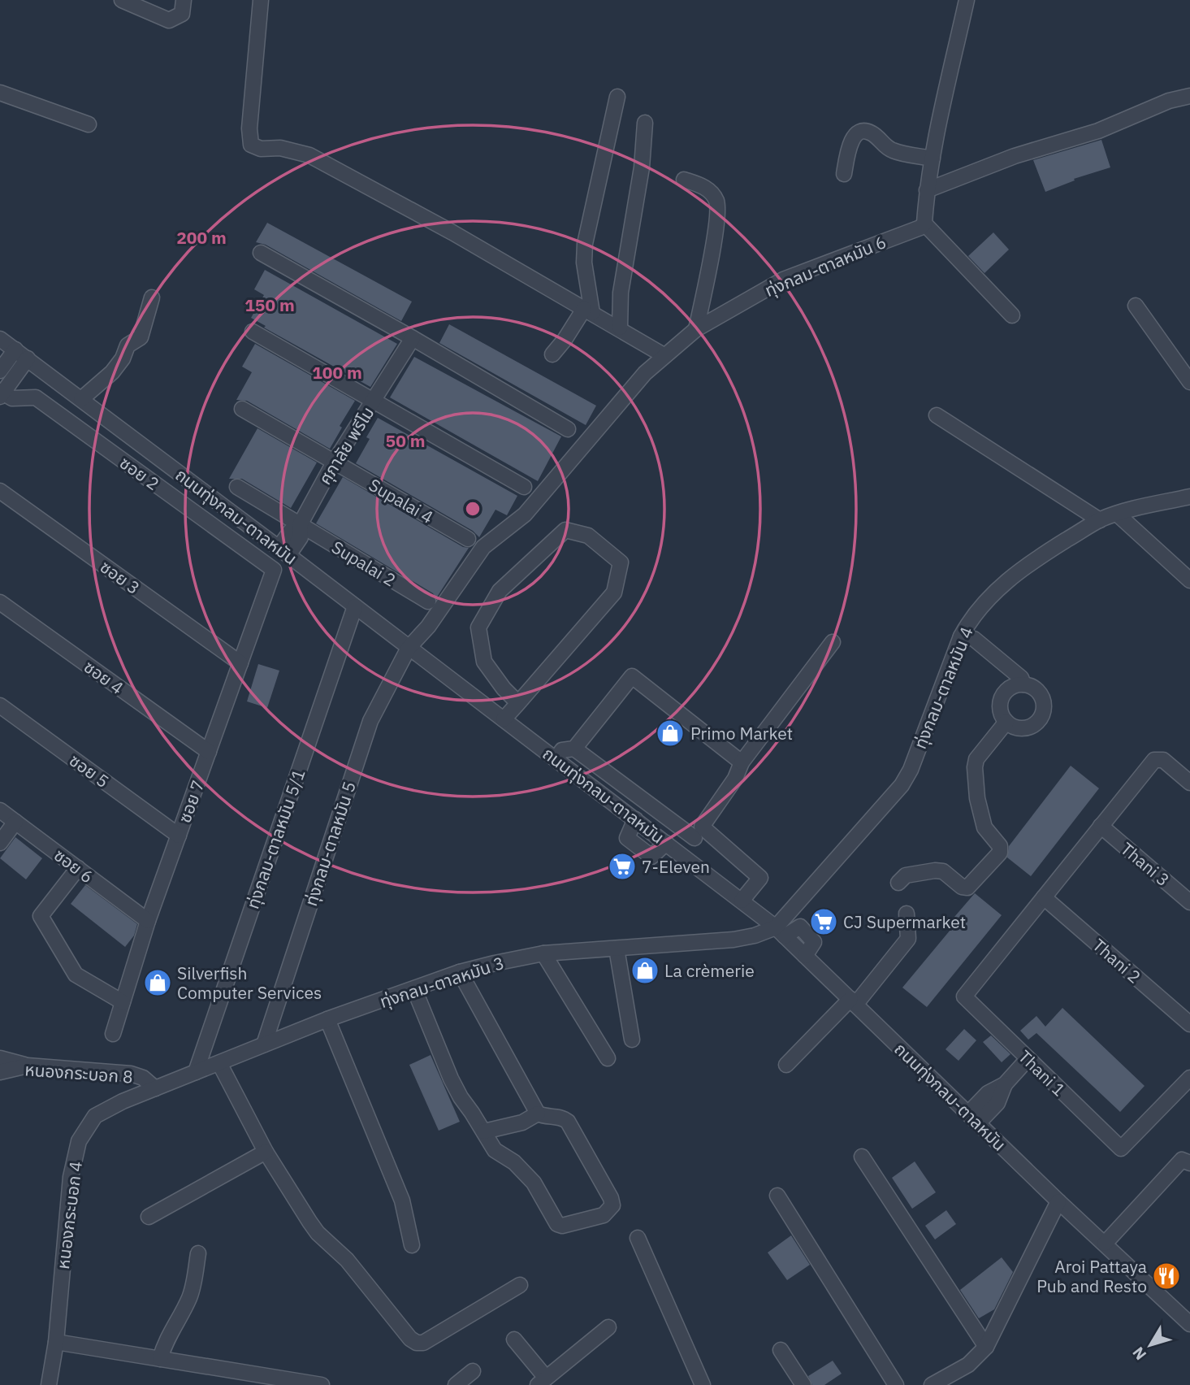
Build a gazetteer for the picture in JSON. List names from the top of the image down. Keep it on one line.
{"streets":{"street":["ทุ่งกลม-ตาลหมัน 6","ศุภาลัย พรีโม","ซอย 2","Supalai 4","ถนนทุ่งกลม-ตาลหมัน","Supalai 2","ซอย 3","ซอย 4","ทุ่งกลม-ตาลหมัน 4","ซอย 5","ซอย 7","ทุ่งกลม-ตาลหมัน 5/1","ทุ่งกลม-ตาลหมัน 5","Thani 3","ซอย 6","Thani 2","ทุ่งกลม-ตาลหมัน 3","หนองกระบอก 8","Thani 1","หนองกระบอก 4"]},"crossings":[["ทุ่งกลม-ตาลหมัน 6","ถนนทุ่งกลม-ตาลหมัน"],["ทุ่งกลม-ตาลหมัน 6","ทุ่งกลม-ตาลหมัน 5"],["ศุภาลัย พรีโม","Supalai 4"],["ศุภาลัย พรีโม","ถนนทุ่งกลม-ตาลหมัน"],["ศุภาลัย พรีโม","Supalai 2"],["ซอย 2","ซอย 7"],["ถนนทุ่งกลม-ตาลหมัน","ทุ่งกลม-ตาลหมัน 4"],["ถนนทุ่งกลม-ตาลหมัน","ทุ่งกลม-ตาลหมัน 5/1"],["ถนนทุ่งกลม-ตาลหมัน","ทุ่งกลม-ตาลหมัน 5"],["ถนนทุ่งกลม-ตาลหมัน","ทุ่งกลม-ตาลหมัน 3"],["ซอย 3","ซอย 7"],["ซอย 4","ซอย 7"],["ทุ่งกลม-ตาลหมัน 4","ทุ่งกลม-ตาลหมัน 3"],["ซอย 5","ซอย 7"],["ซอย 7","ซอย 6"],["ทุ่งกลม-ตาลหมัน 5/1","ทุ่งกลม-ตาลหมัน 3"],["ทุ่งกลม-ตาลหมัน 5","ทุ่งกลม-ตาลหมัน 3"],["Thani 2","Thani 1"],["ทุ่งกลม-ตาลหมัน 3","หนองกระบอก 8"],["ทุ่งกลม-ตาลหมัน 3","หนองกระบอก 4"],["หนองกระบอก 8","หนองกระบอก 4"]],"places":{"shop":["Primo Market","La crèmerie","Silverfish Computer Services"],"supermarket":["7-Eleven","CJ Supermarket"],"restaurant":["Aroi Pattaya Pub and Resto"]},"north":"bottom left","rings":["200 m","150 m","100 m","50 m"]}
